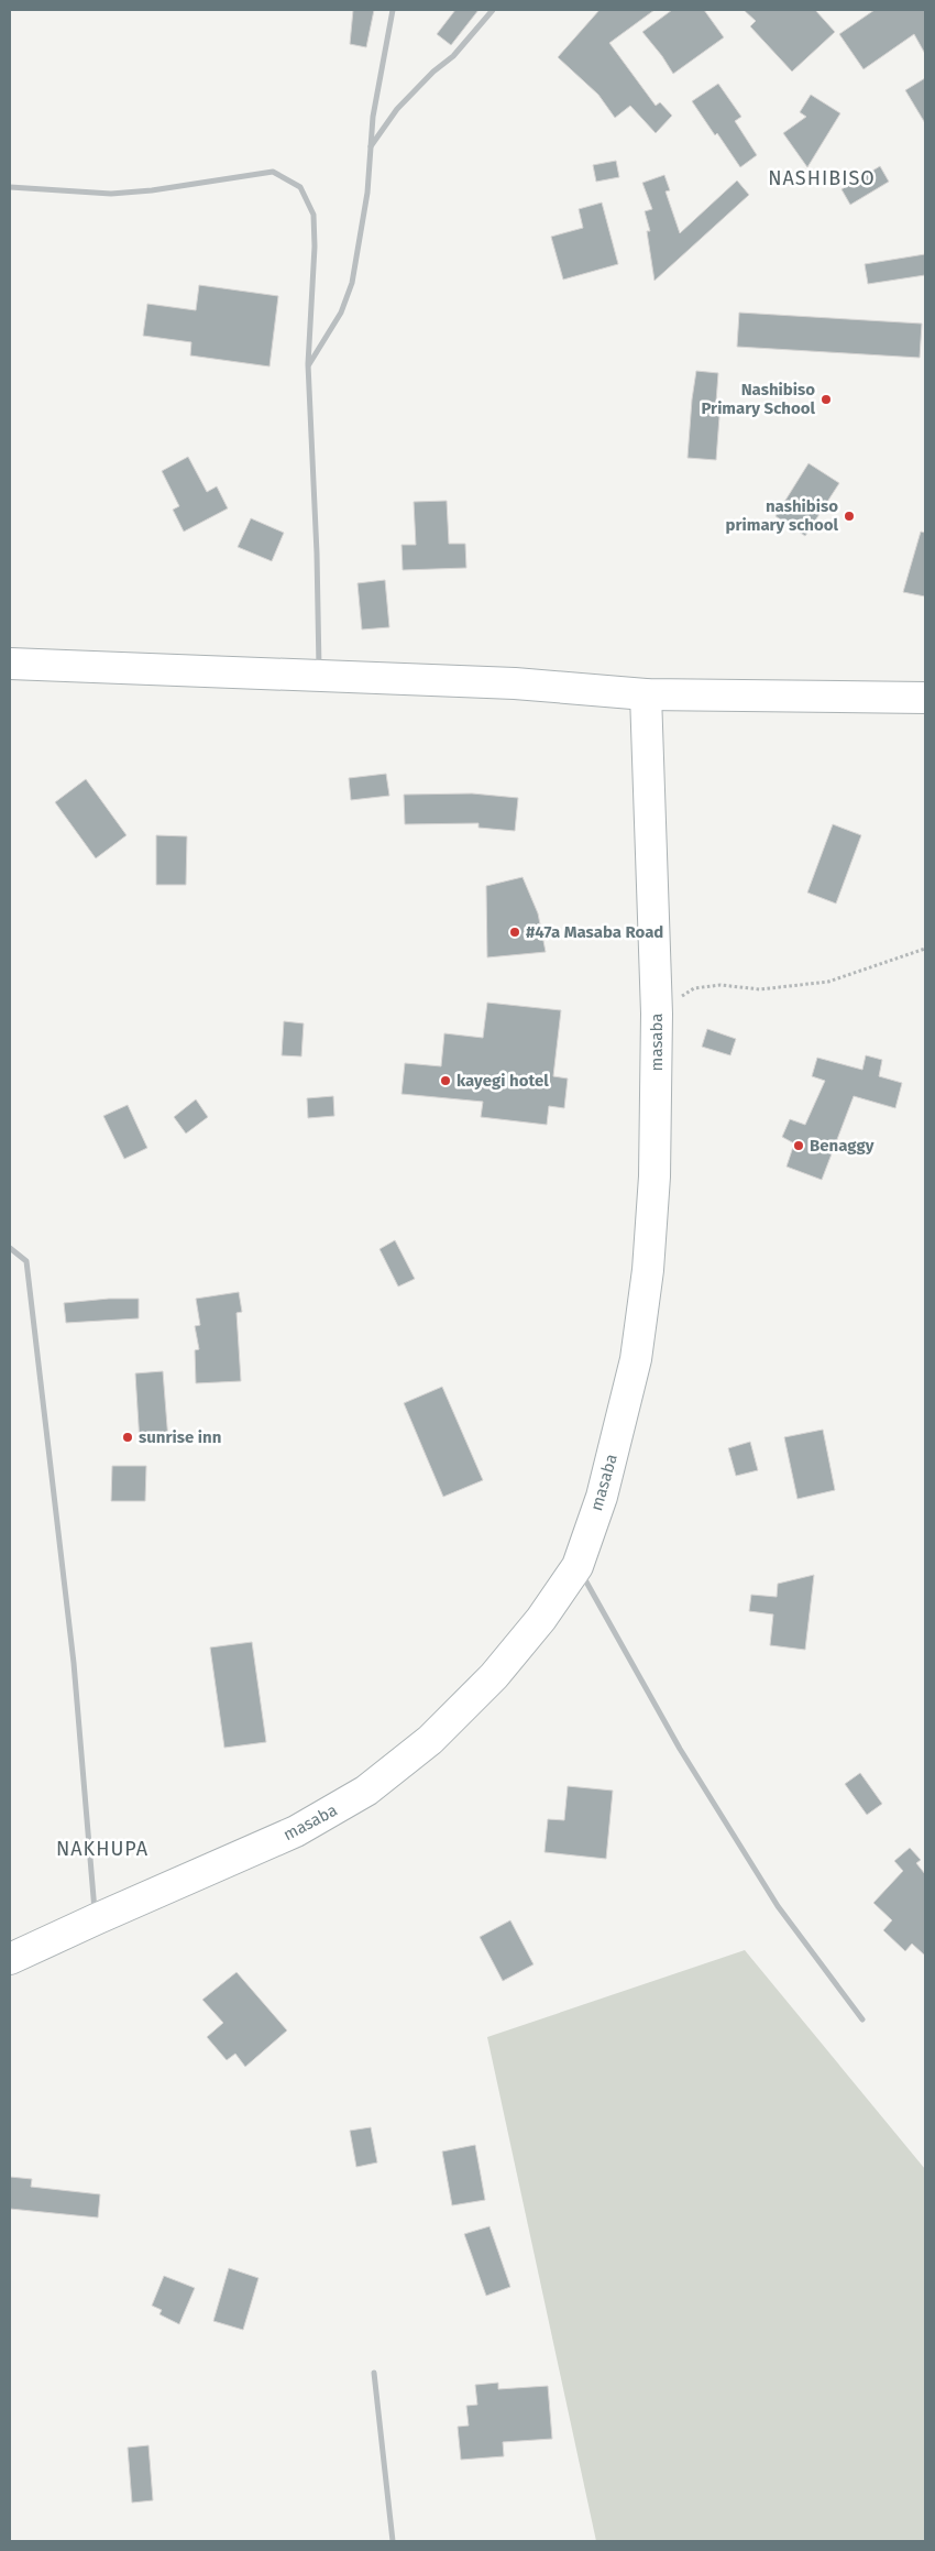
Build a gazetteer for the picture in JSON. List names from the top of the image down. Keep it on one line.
{"streets":{"street":["masaba"]},"districts":["NASHIBISO","NAKHUPA"],"places":["Nashibiso Primary School","nashibiso primary school","#47a Masaba Road","kayegi hotel","Benaggy","sunrise inn"]}
